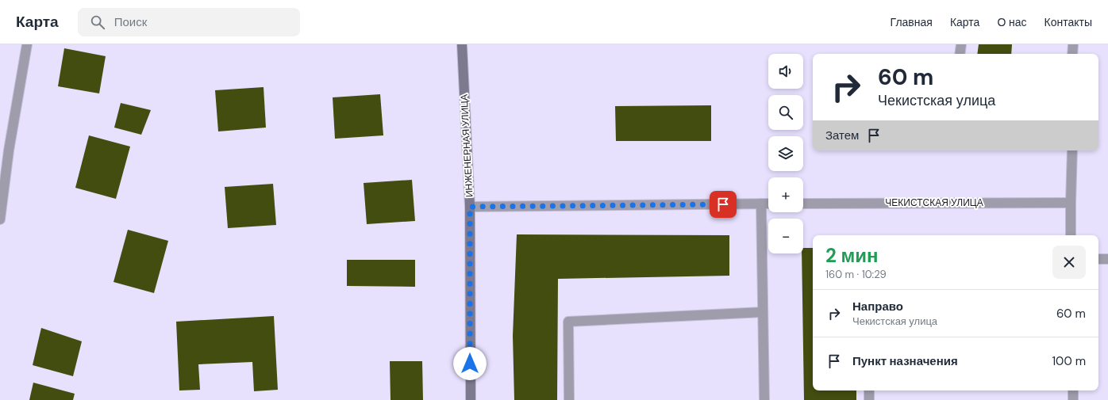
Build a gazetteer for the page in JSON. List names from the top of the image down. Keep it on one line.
{"streets":{"street":["ИНЖЕНЕРНАЯ УЛИЦА","ЧЕКИСТСКАЯ УЛИЦА"]},"page":{"header":"Карта","search":"Поиск","nav":["Главная","Карта","О нас","Контакты"],"map_buttons":["+","−"],"turn":["60 m","Чекистская улица"],"then":"Затем","heading":["2 мин","160 m · 10:29"],"list":[{"name":"Направо","note":"Чекистская улица","value":"60 m"},{"name":"Пункт назначения","value":"100 m"}]}}
